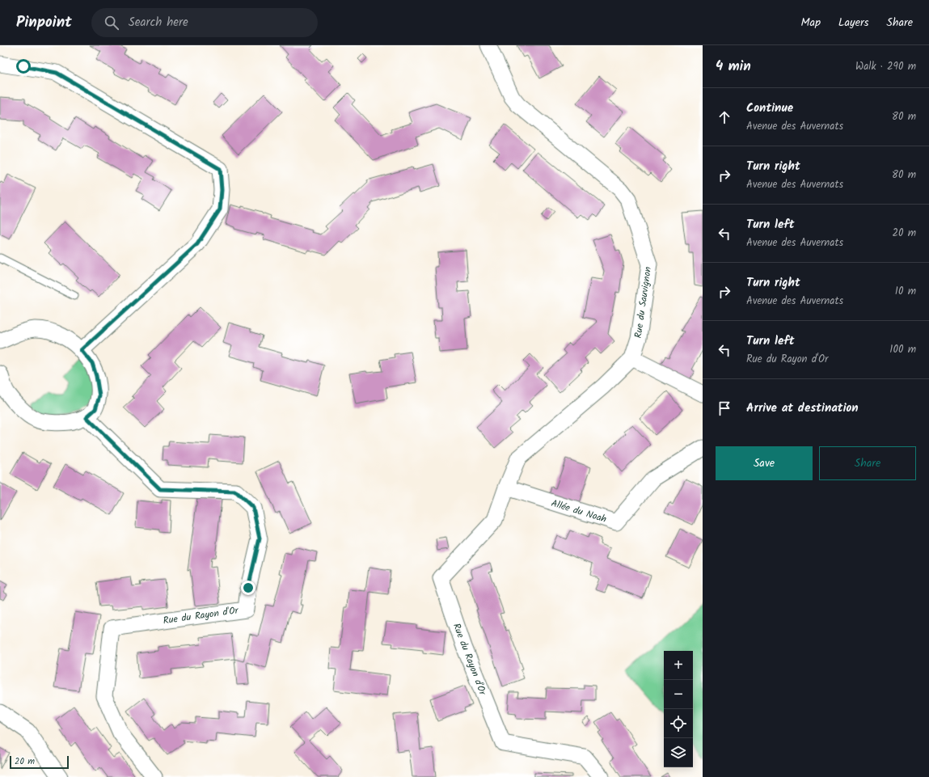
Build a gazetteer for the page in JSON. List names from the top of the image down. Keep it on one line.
{"streets":{"street":["Rue du Sauvignon","Allée du Noah","Rue du Rayon d'Or"]},"crossings":[["Rue du Sauvignon","Allée du Noah"],["Rue du Sauvignon","Rue du Rayon d'Or"],["Allée du Noah","Rue du Rayon d'Or"]],"scale_bar":"20 m","page":{"header":"Pinpoint","search":"Search here","nav":["Map","Layers","Share"],"heading":["4 min","Walk · 290 m"],"list":[["Continue","Avenue des Auvernats","80 m"],["Turn right","Avenue des Auvernats","80 m"],["Turn left","Avenue des Auvernats","20 m"],["Turn right","Avenue des Auvernats","10 m"],["Turn left","Rue du Rayon d'Or","100 m"],"Arrive at destination"],"buttons":["Save","Share"],"map_buttons":["+","−"],"scale":"20 m"}}
